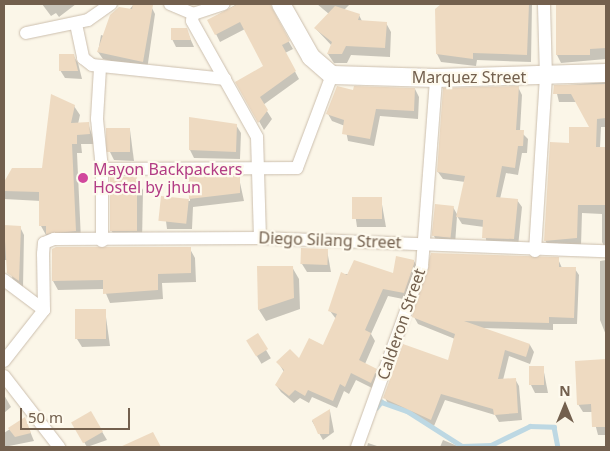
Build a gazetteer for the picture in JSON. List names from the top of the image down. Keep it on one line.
{"streets":{"street":["Marquez Street","Diego Silang Street","Calderon Street"]},"crossings":[["Marquez Street","Calderon Street"],["Diego Silang Street","Calderon Street"]],"places":["Mayon Backpackers Hostel by jhun"],"scale_bar":"50 m","north":"top"}
